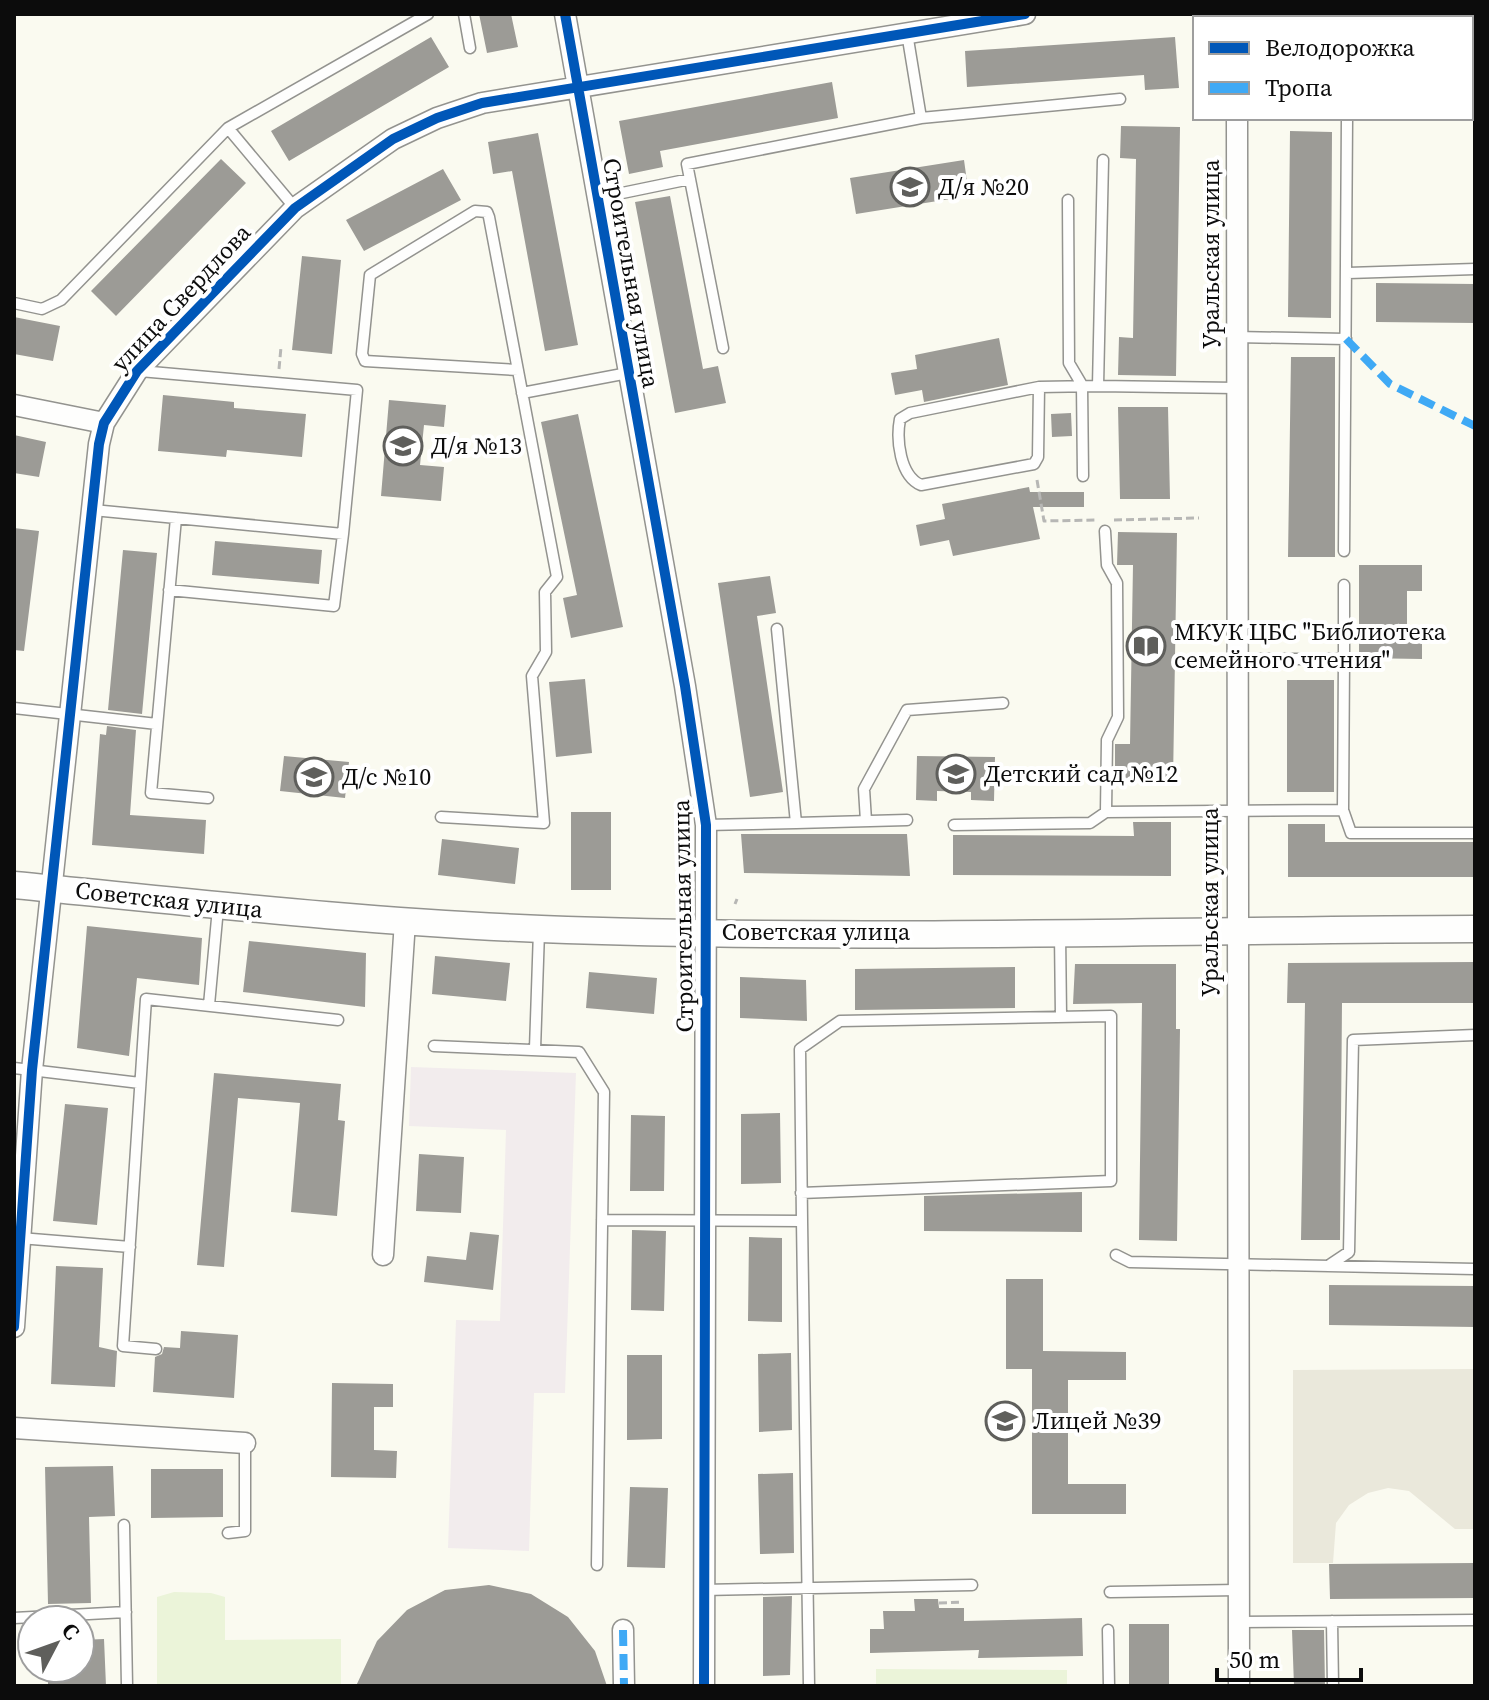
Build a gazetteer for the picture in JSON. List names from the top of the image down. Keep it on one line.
{"streets":{"street":["Уральская улица","Строительная улица","улица Свердлова","Советская улица"]},"crossings":[["Уральская улица","Советская улица"],["Строительная улица","улица Свердлова"],["Строительная улица","Советская улица"],["улица Свердлова","Советская улица"]],"places":{"school or university":["Д/я №20","Д/я №13","Детский сад №12","Д/с №10","Лицей №39"],"library":["МКУК ЦБС \"Библиотека семейного чтения\""]},"legend":["Велодорожка","Тропа"],"scale_bar":"50 m","north":"top right"}
